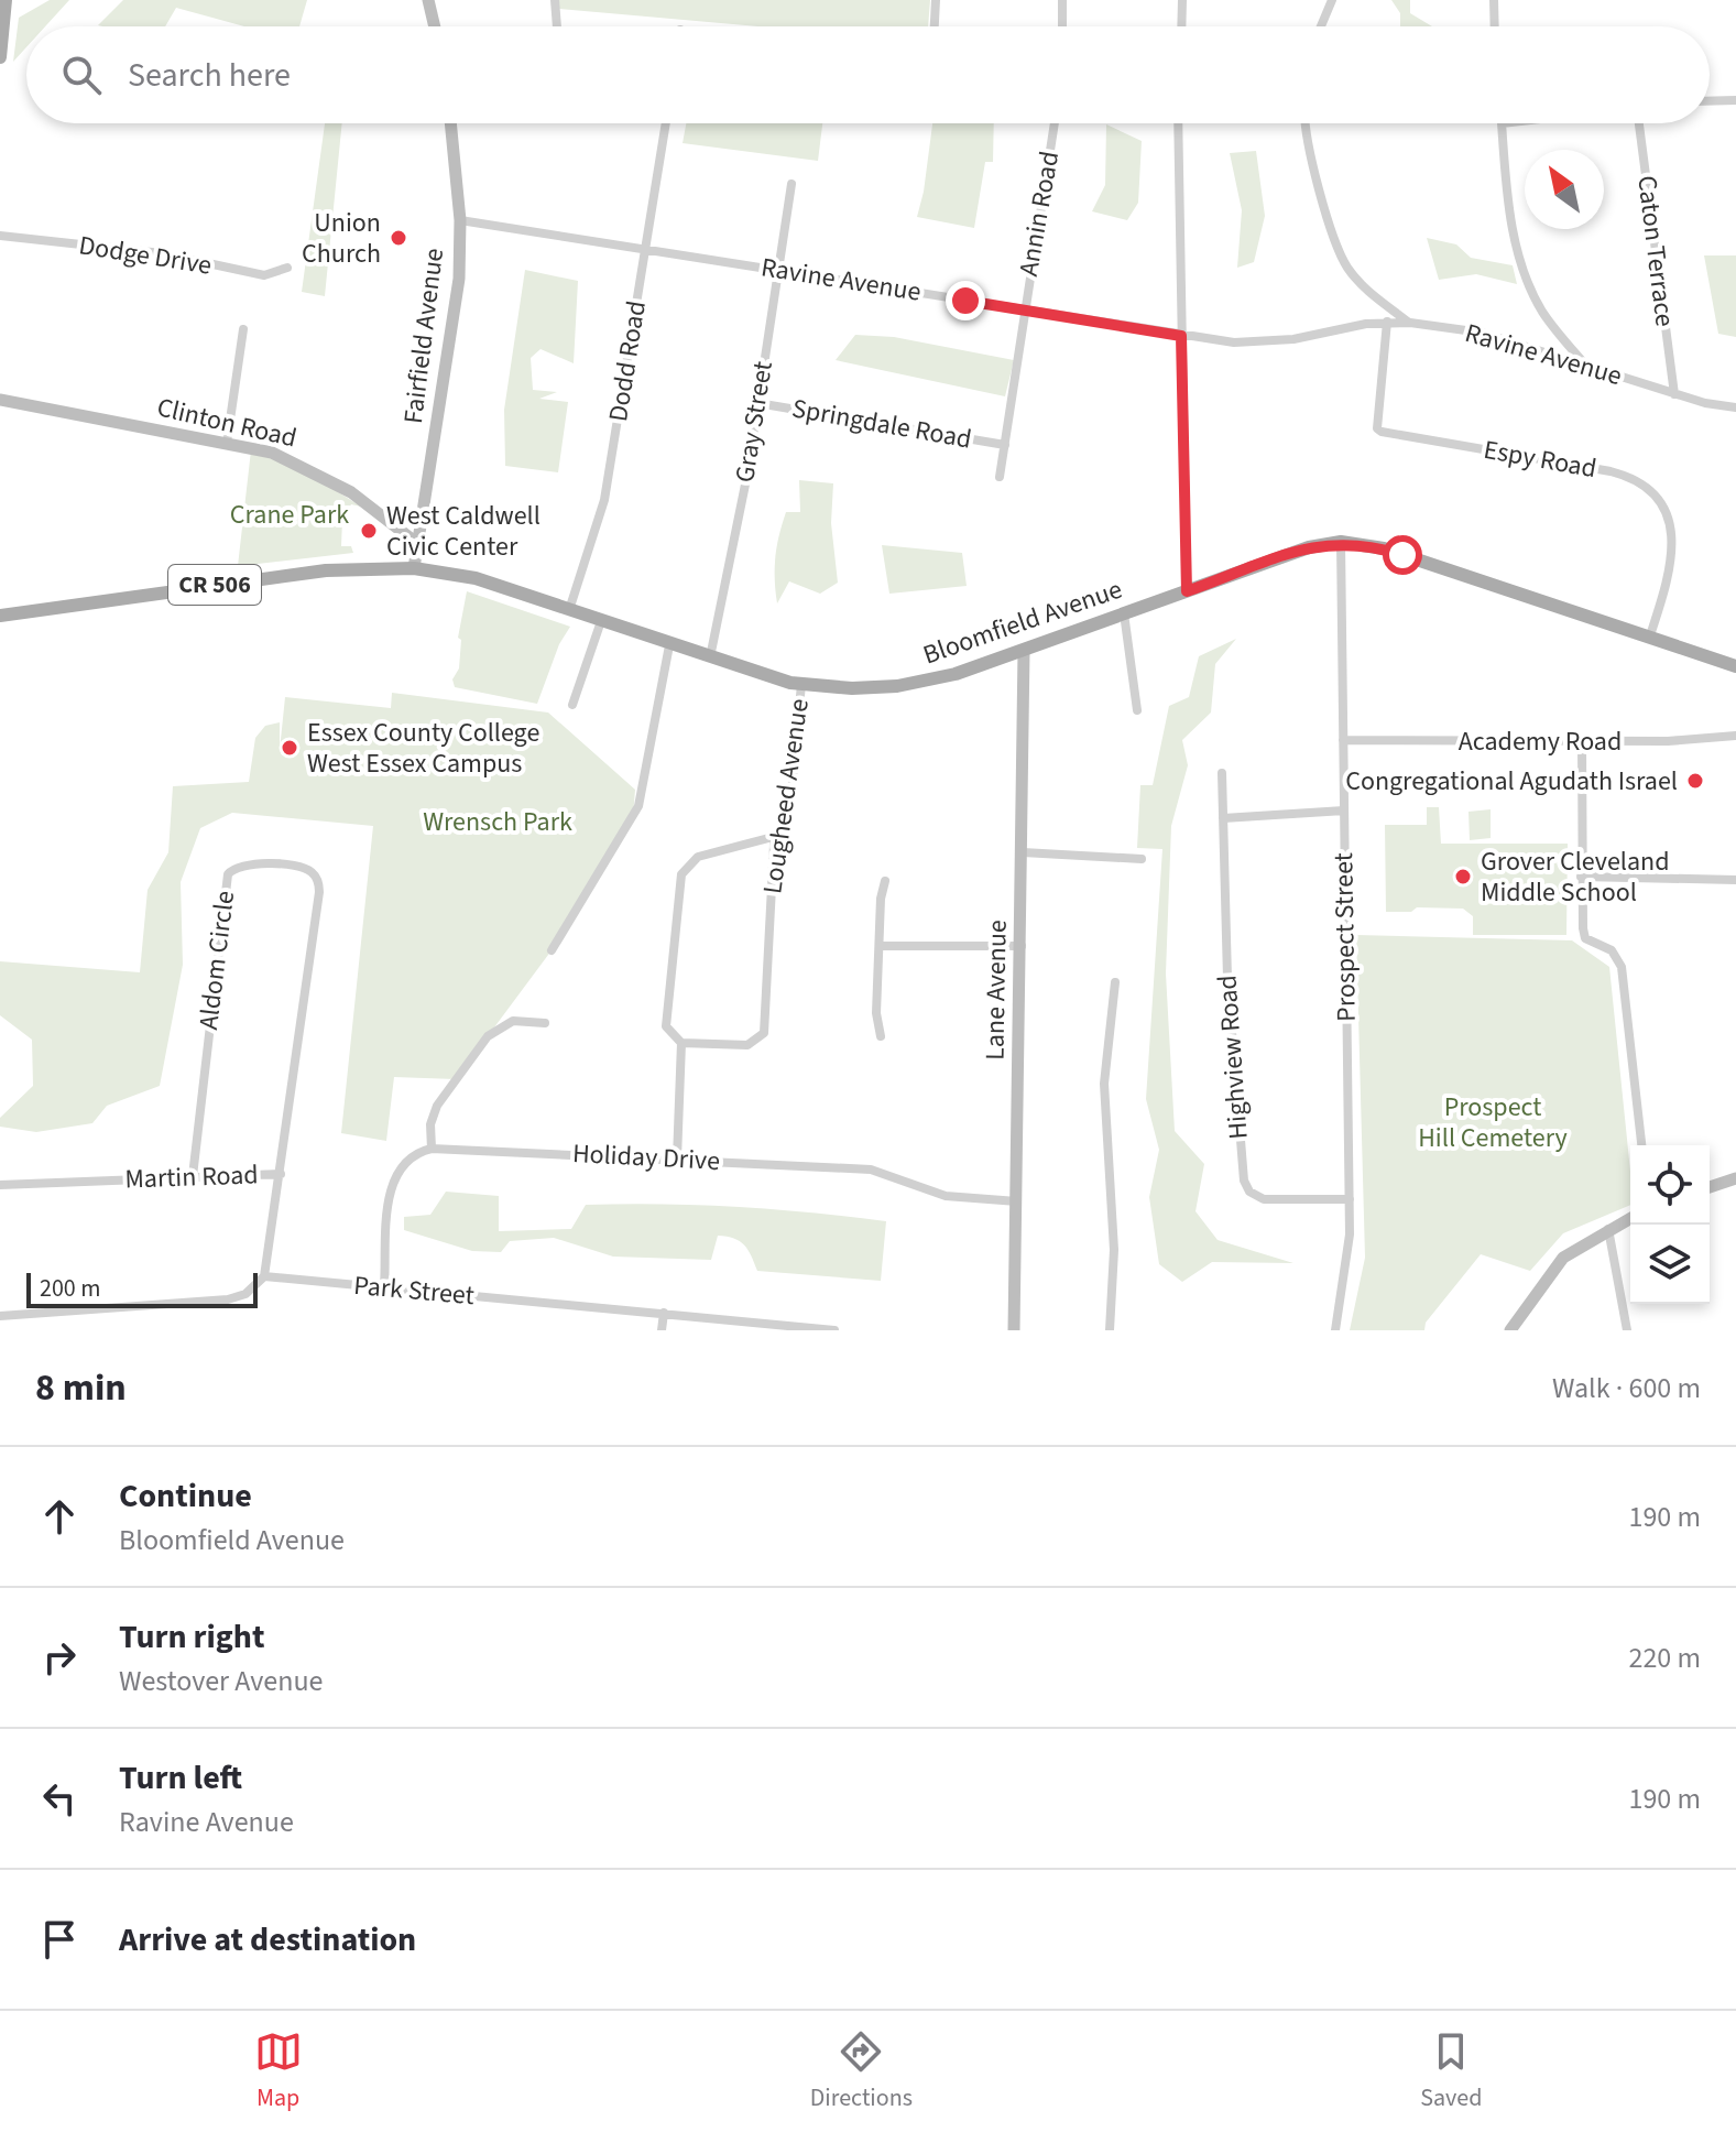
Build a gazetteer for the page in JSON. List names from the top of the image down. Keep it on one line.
{"streets":{"main road":["CR 506","Bloomfield Avenue"],"street":["Annin Road","Caton Terrace","Dodge Drive","Ravine Avenue","Fairfield Avenue","Dodd Road","Gray Street","Clinton Road","Springdale Road","Espy Road","Academy Road","Lougheed Avenue","Prospect Street","Aldom Circle","Lane Avenue","Highview Road","Holiday Drive","Martin Road","Park Street"]},"crossings":[["Annin Road","Ravine Avenue"],["Annin Road","Springdale Road"],["Caton Terrace","Ravine Avenue"],["Ravine Avenue","Fairfield Avenue"],["Ravine Avenue","Dodd Road"],["Ravine Avenue","Gray Street"],["Ravine Avenue","Espy Road"],["Fairfield Avenue","Clinton Road"],["Fairfield Avenue","Bloomfield Avenue"],["Dodd Road","Bloomfield Avenue"],["Gray Street","Springdale Road"],["Gray Street","Bloomfield Avenue"],["Espy Road","Bloomfield Avenue"],["Bloomfield Avenue","Lougheed Avenue"],["Bloomfield Avenue","Prospect Street"],["Bloomfield Avenue","Lane Avenue"],["Academy Road","Prospect Street"],["Prospect Street","Highview Road"],["Aldom Circle","Martin Road"],["Lane Avenue","Holiday Drive"],["Martin Road","Park Street"]],"parks":["Crane Park","Wrensch Park","Prospect Hill Cemetery"],"places":["Union Church","West Caldwell Civic Center","Essex County College West Essex Campus","Congregational Agudath Israel","Grover Cleveland Middle School"],"scale_bar":"200 m","north":"top left","page":{"search":"Search here","scale":"200 m","heading":["8 min","Walk · 600 m"],"list":[["Continue","Bloomfield Avenue","190 m"],["Turn right","Westover Avenue","220 m"],["Turn left","Ravine Avenue","190 m"],"Arrive at destination"],"nav":["Map","Directions","Saved"]}}
